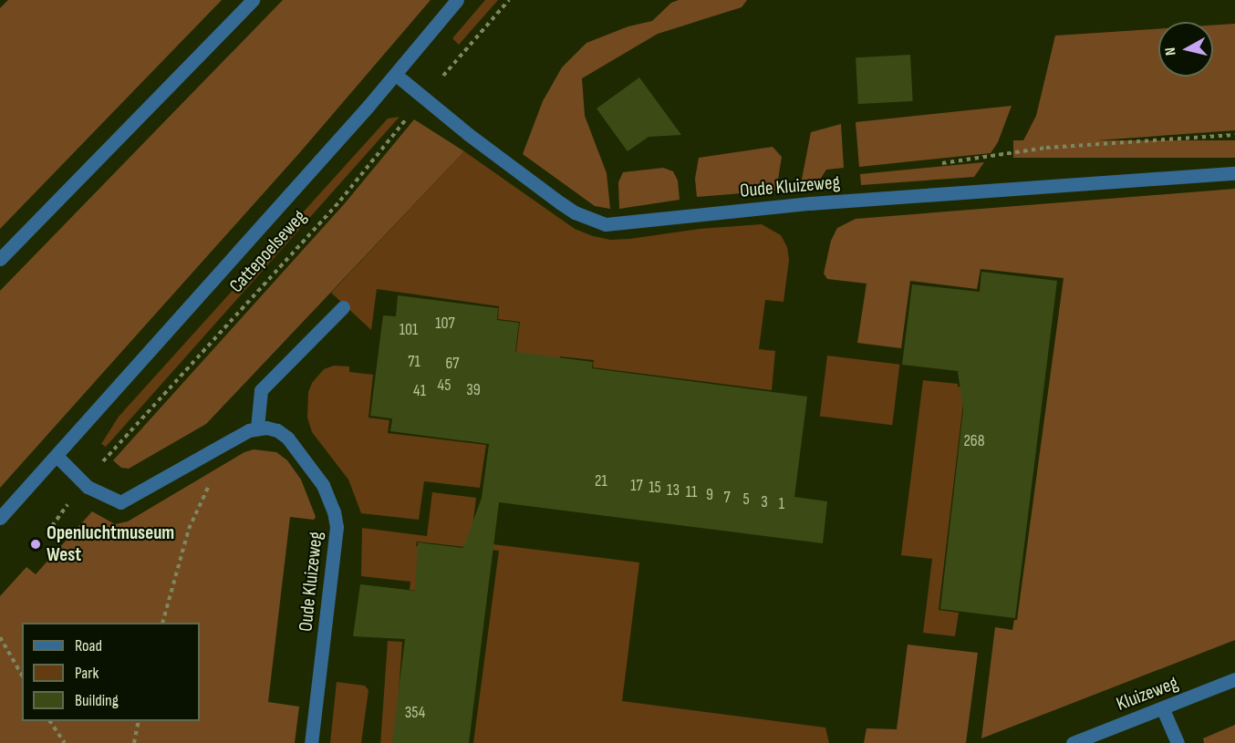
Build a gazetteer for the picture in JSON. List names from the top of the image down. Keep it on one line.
{"streets":{"street":["Oude Kluizeweg","Cattepoelseweg","Kluizeweg"]},"crossings":[["Oude Kluizeweg","Cattepoelseweg"]],"places":["Openluchtmuseum West"],"house_numbers":["107","101","71","67","45","39","41","268","21","17","15","13","11","9","7","5","3","1","354"],"legend":["Road","Park","Building"],"north":"left"}
